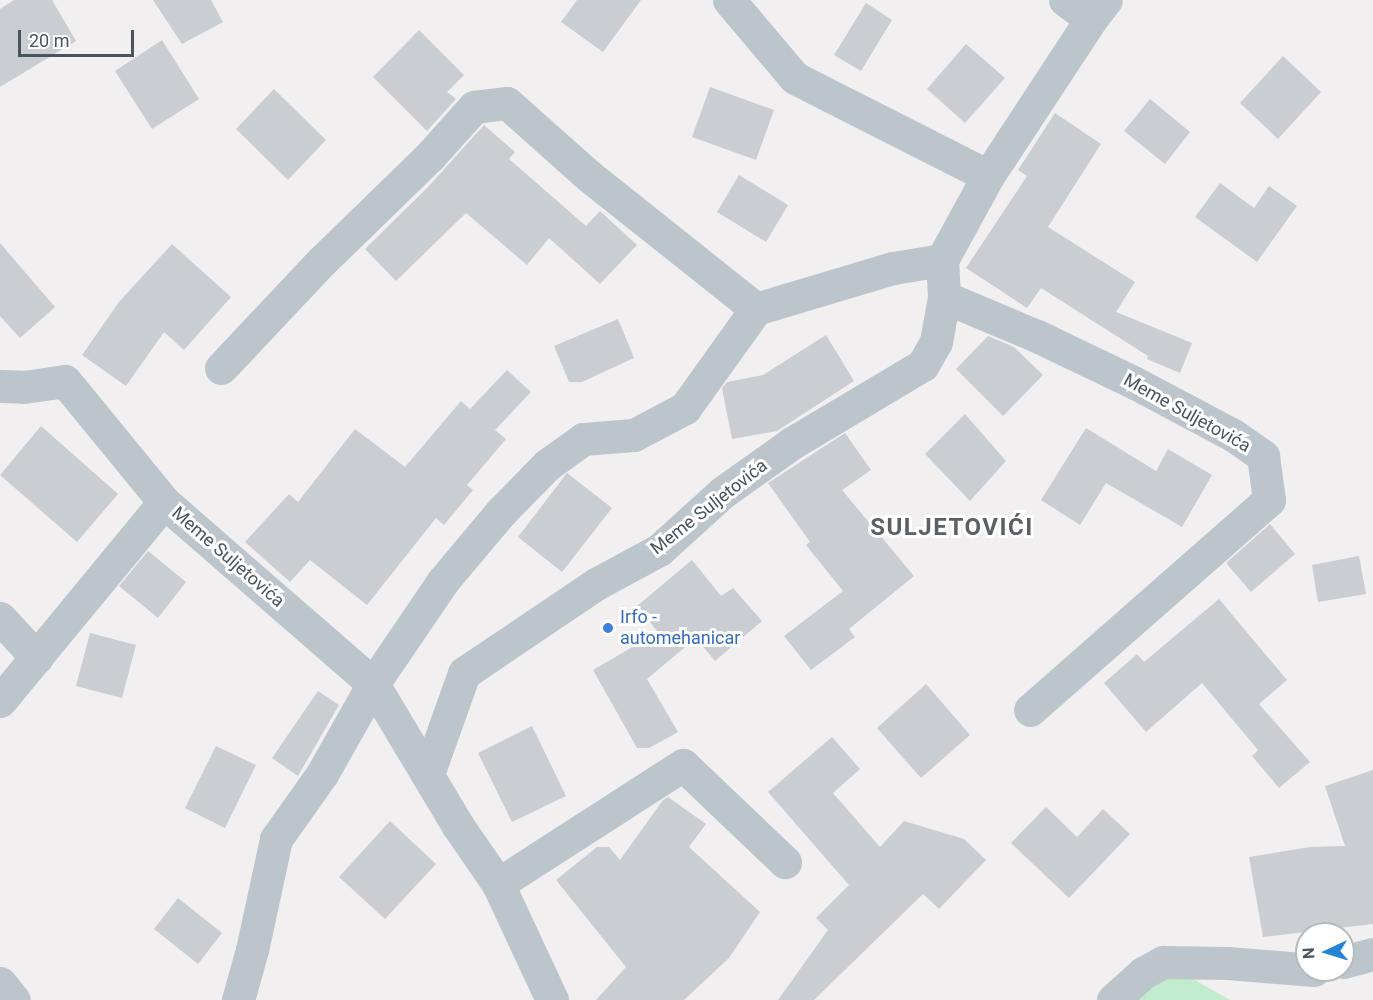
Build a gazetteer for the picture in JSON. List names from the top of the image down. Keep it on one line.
{"streets":{"street":["Meme Suljetovića"]},"districts":["SULJETOVIĆI"],"places":["Irfo - automehanicar"],"scale_bar":"20 m","north":"left"}
